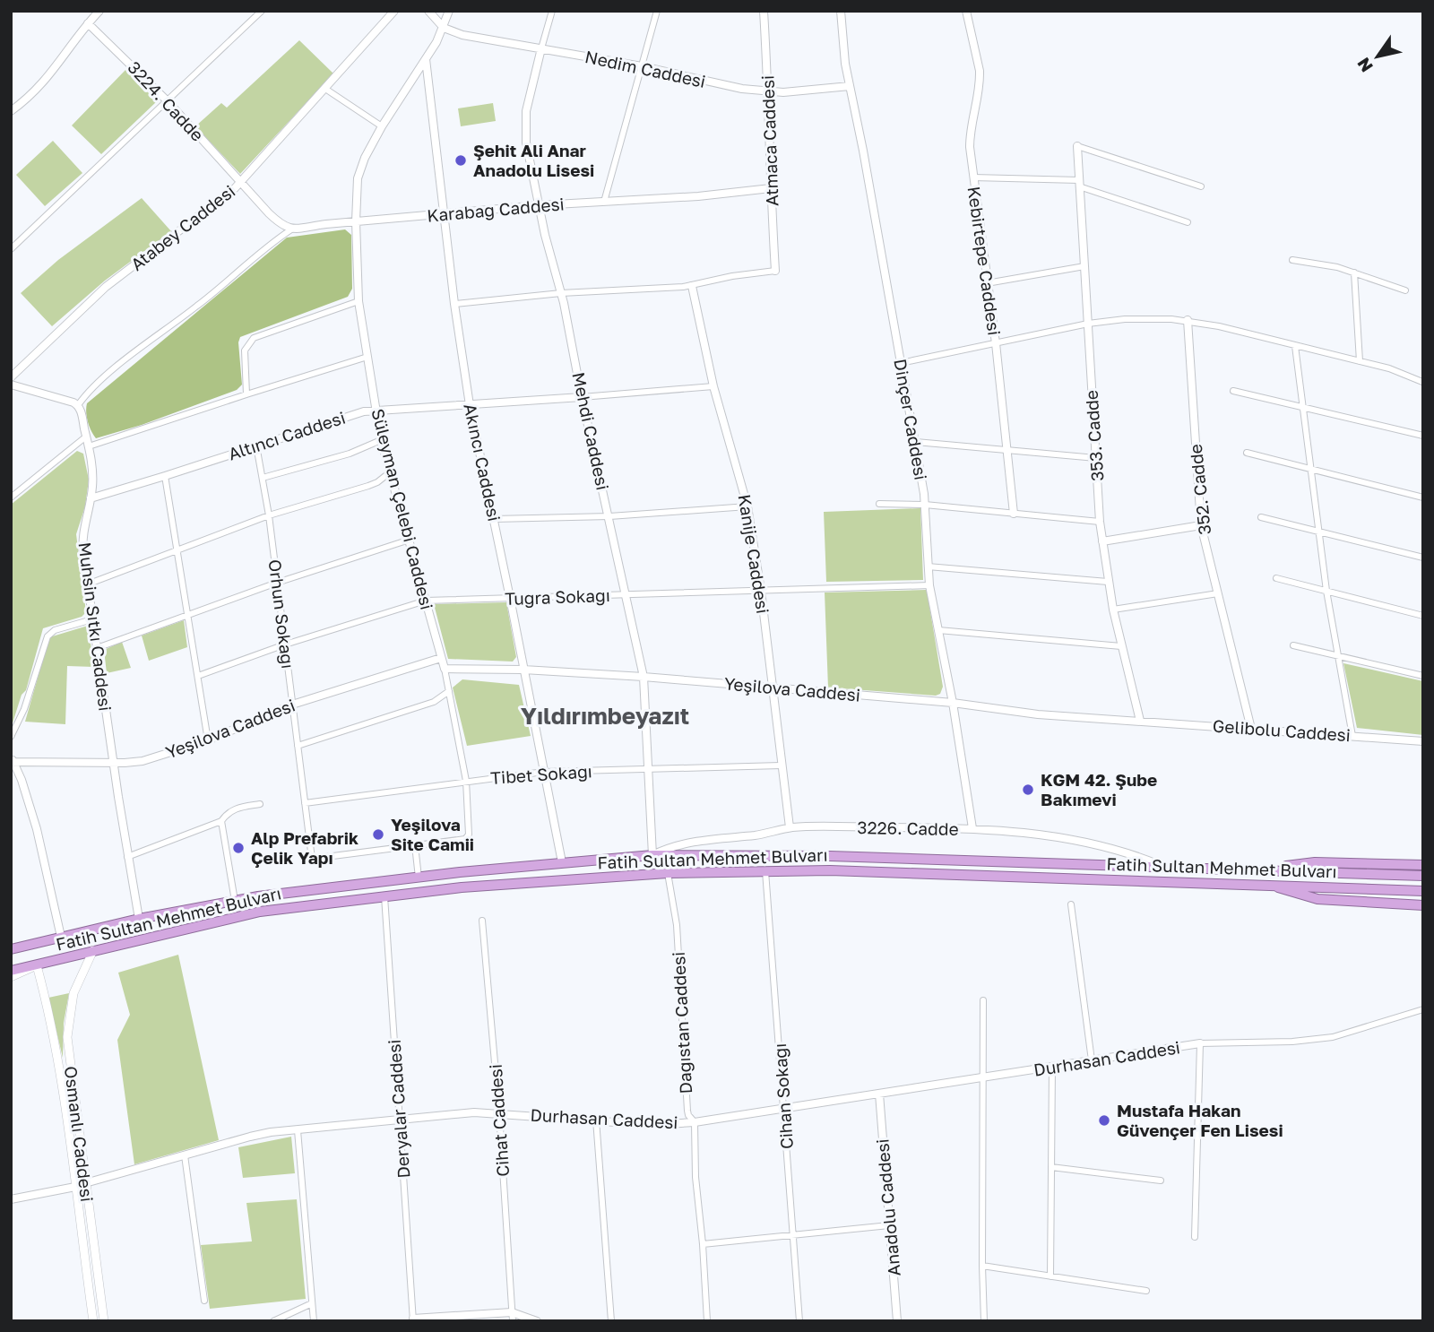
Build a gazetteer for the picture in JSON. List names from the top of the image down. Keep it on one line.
{"streets":{"highway":["Fatih Sultan Mehmet Bulvarı"],"main road":["Osmanlı Caddesi"],"street":["Nedim Caddesi","3224. Cadde","Atmaca Caddesi","Karabağ Caddesi","Atabey Caddesi","Kebirtepe Caddesi","Dinçer Caddesi","Mehdi Caddesi","Altıncı Caddesi","353. Cadde","Akıncı Caddesi","352. Cadde","Süleyman Çelebi Caddesi","Kanije Caddesi","Tuğra Sokağı","Orhun Sokağı","Muhsin Sıtkı Caddesi","Yeşilova Caddesi","Gelibolu Caddesi","Tibet Sokağı","3226. Cadde","Dağıstan Caddesi","Durhasan Caddesi","Cihan Sokağı","Deryalar Caddesi","Cihat Caddesi","Anadolu Caddesi"]},"crossings":[["Nedim Caddesi","Atmaca Caddesi"],["Nedim Caddesi","Dinçer Caddesi"],["Nedim Caddesi","Mehdi Caddesi"],["Nedim Caddesi","Süleyman Çelebi Caddesi"],["3224. Cadde","Atabey Caddesi"],["Atmaca Caddesi","Karabağ Caddesi"],["Karabağ Caddesi","Mehdi Caddesi"],["Karabağ Caddesi","Akıncı Caddesi"],["Karabağ Caddesi","Süleyman Çelebi Caddesi"],["Dinçer Caddesi","Tuğra Sokağı"],["Dinçer Caddesi","Yeşilova Caddesi"],["Dinçer Caddesi","3226. Cadde"],["Mehdi Caddesi","Altıncı Caddesi"],["Mehdi Caddesi","Tuğra Sokağı"],["Mehdi Caddesi","Yeşilova Caddesi"],["Mehdi Caddesi","Tibet Sokağı"],["Mehdi Caddesi","3226. Cadde"],["Mehdi Caddesi","Fatih Sultan Mehmet Bulvarı"],["Altıncı Caddesi","Akıncı Caddesi"],["Altıncı Caddesi","Süleyman Çelebi Caddesi"],["Altıncı Caddesi","Kanije Caddesi"],["Altıncı Caddesi","Orhun Sokağı"],["Altıncı Caddesi","Muhsin Sıtkı Caddesi"],["353. Cadde","Yeşilova Caddesi"],["353. Cadde","Gelibolu Caddesi"],["Akıncı Caddesi","Süleyman Çelebi Caddesi"],["Akıncı Caddesi","Tuğra Sokağı"],["Akıncı Caddesi","Yeşilova Caddesi"],["Akıncı Caddesi","Tibet Sokağı"],["Akıncı Caddesi","Fatih Sultan Mehmet Bulvarı"],["352. Cadde","Gelibolu Caddesi"],["Süleyman Çelebi Caddesi","Tuğra Sokağı"],["Süleyman Çelebi Caddesi","Orhun Sokağı"],["Süleyman Çelebi Caddesi","Yeşilova Caddesi"],["Süleyman Çelebi Caddesi","Tibet Sokağı"],["Kanije Caddesi","Tuğra Sokağı"],["Kanije Caddesi","Yeşilova Caddesi"],["Kanije Caddesi","Tibet Sokağı"],["Kanije Caddesi","3226. Cadde"],["Tuğra Sokağı","Orhun Sokağı"],["Orhun Sokağı","Yeşilova Caddesi"],["Orhun Sokağı","Tibet Sokağı"],["Muhsin Sıtkı Caddesi","Yeşilova Caddesi"],["Muhsin Sıtkı Caddesi","Fatih Sultan Mehmet Bulvarı"],["Yeşilova Caddesi","Gelibolu Caddesi"],["3226. Cadde","Fatih Sultan Mehmet Bulvarı"],["Fatih Sultan Mehmet Bulvarı","Dağıstan Caddesi"],["Fatih Sultan Mehmet Bulvarı","Cihan Sokağı"],["Fatih Sultan Mehmet Bulvarı","Deryalar Caddesi"],["Fatih Sultan Mehmet Bulvarı","Osmanlı Caddesi"],["Dağıstan Caddesi","Durhasan Caddesi"],["Durhasan Caddesi","Cihan Sokağı"],["Durhasan Caddesi","Deryalar Caddesi"],["Durhasan Caddesi","Cihat Caddesi"],["Durhasan Caddesi","Osmanlı Caddesi"],["Durhasan Caddesi","Anadolu Caddesi"]],"districts":["Yıldırımbeyazıt"],"places":["Şehit Ali Anar Anadolu Lisesi","KGM 42. Şube Bakımevi","Yeşilova Site Camii","Alp Prefabrik Çelik Yapı","Mustafa Hakan Güvençer Fen Lisesi"],"north":"bottom left"}
